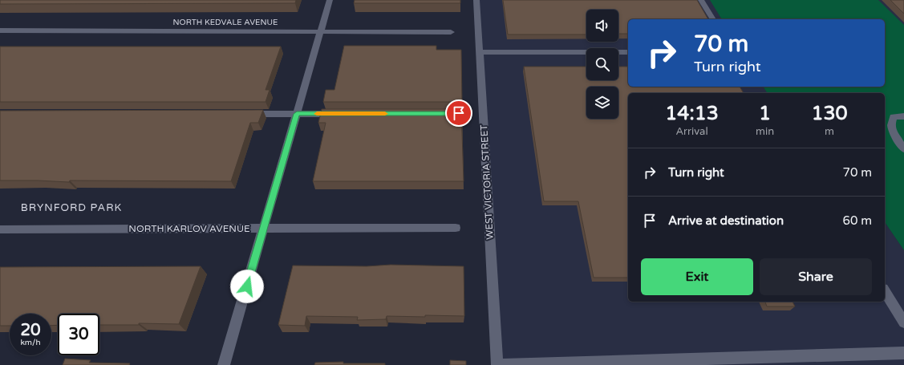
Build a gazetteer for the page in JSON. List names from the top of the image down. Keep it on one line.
{"streets":{"street":["NORTH KEDVALE AVENUE","WEST VICTORIA STREET","NORTH KARLOV AVENUE"]},"districts":["BRYNFORD PARK"],"page":{"turn":["70 m","Turn right"],"eta":["14:13","Arrival","1","min","130","m"],"list":[{"name":"Turn right","value":"70 m"},{"name":"Arrive at destination","value":"60 m"}],"buttons":["Exit","Share"],"speed":"20 km/h","limit":"30"}}
